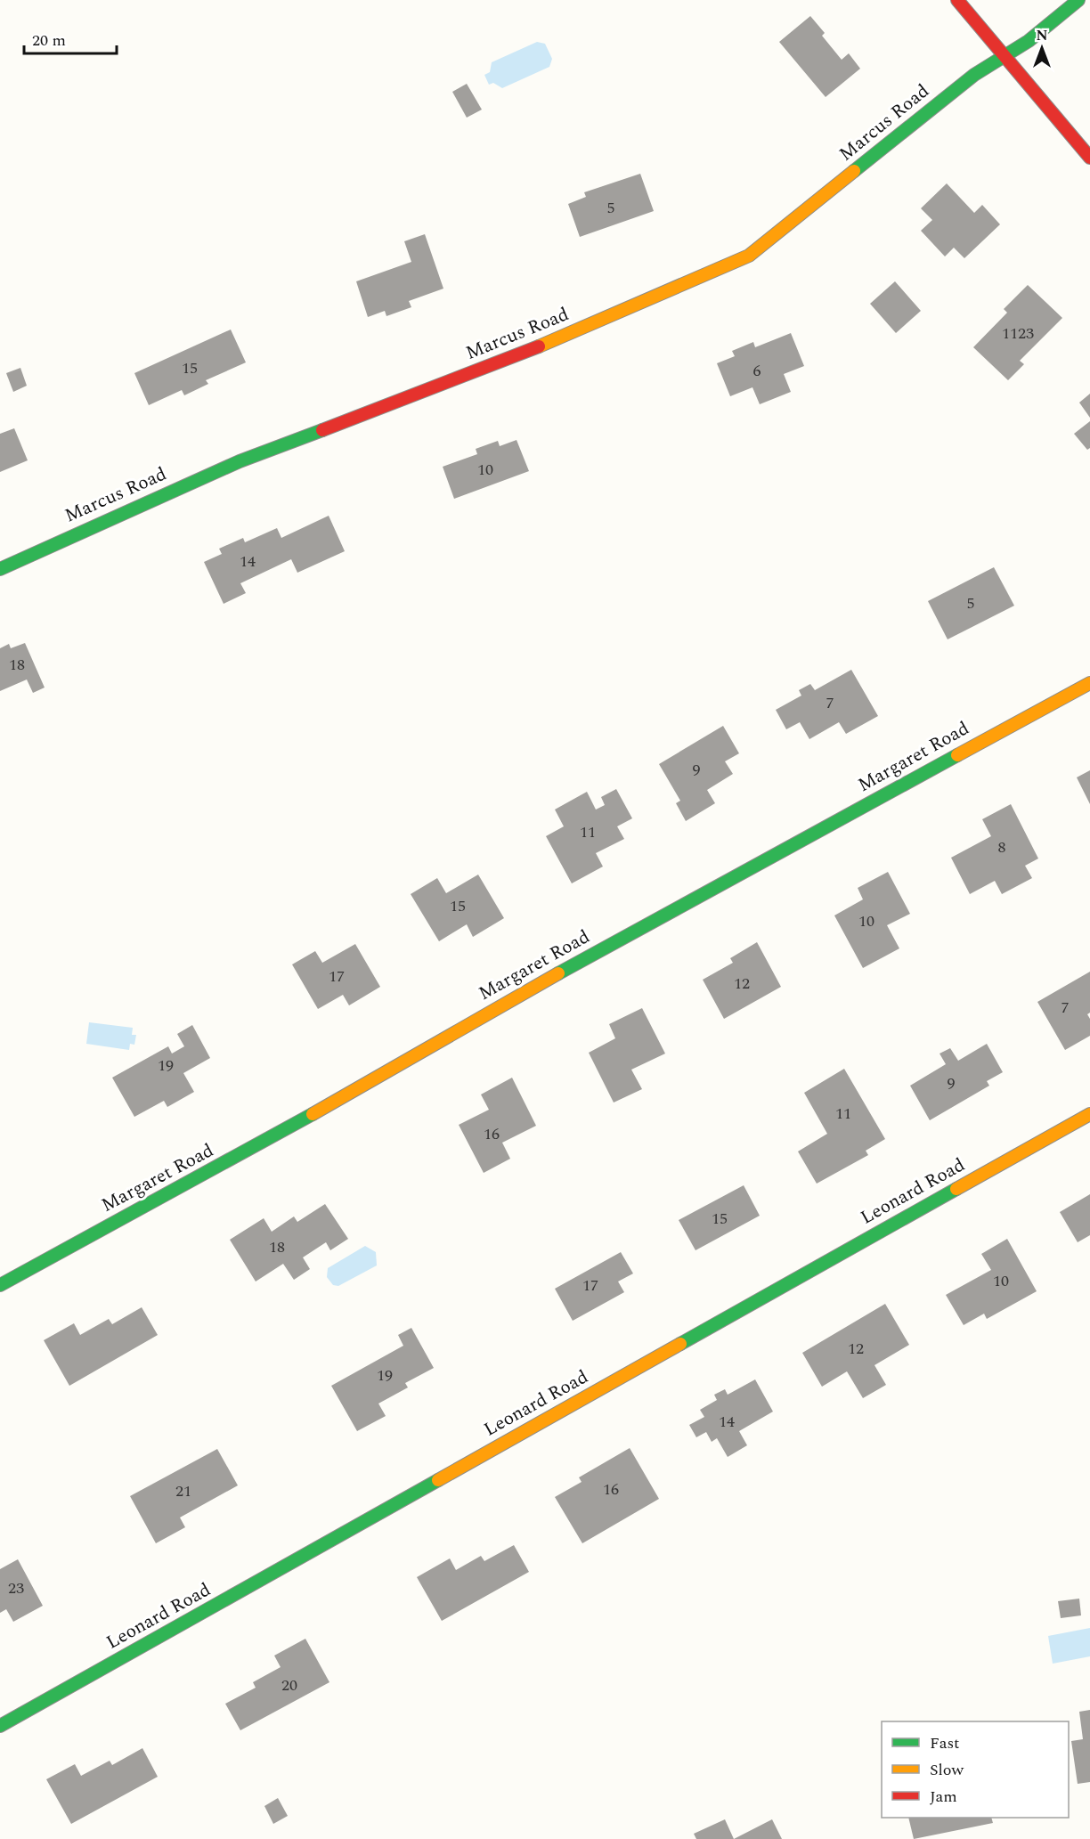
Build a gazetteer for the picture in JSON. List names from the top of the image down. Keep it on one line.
{"streets":{"street":["Marcus Road","Margaret Road","Leonard Road"]},"house_numbers":["5","1123","15","6","10","14","5","18","7","9","11","8","15","10","17","12","7","19","9","11","16","15","18","10","17","12","19","14","16","21","23","20"],"legend":["Fast","Slow","Jam"],"scale_bar":"20 m","north":"top"}
